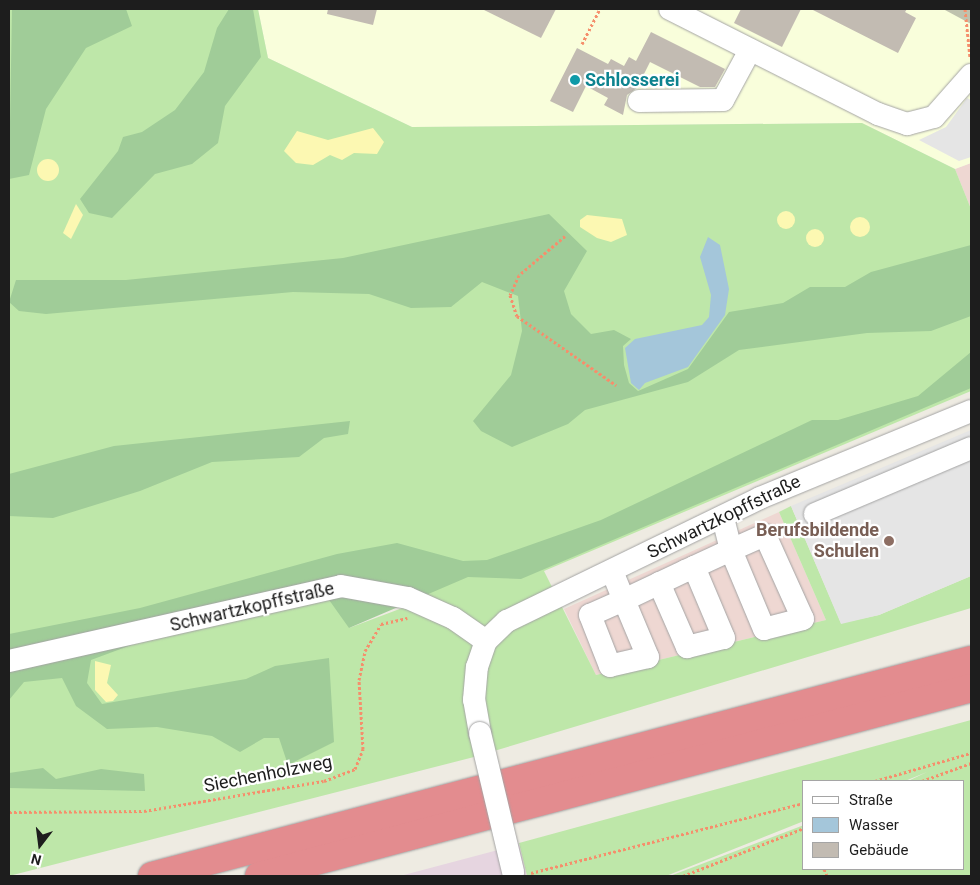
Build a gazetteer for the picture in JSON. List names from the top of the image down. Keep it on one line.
{"streets":{"street":["Schwartzkopffstraße"],"path":["Siechenholzweg"]},"crossings":[["Schwartzkopffstraße","Siechenholzweg"]],"places":["Schlosserei","Berufsbildende Schulen"],"legend":["Straße","Wasser","Gebäude"],"north":"bottom"}
